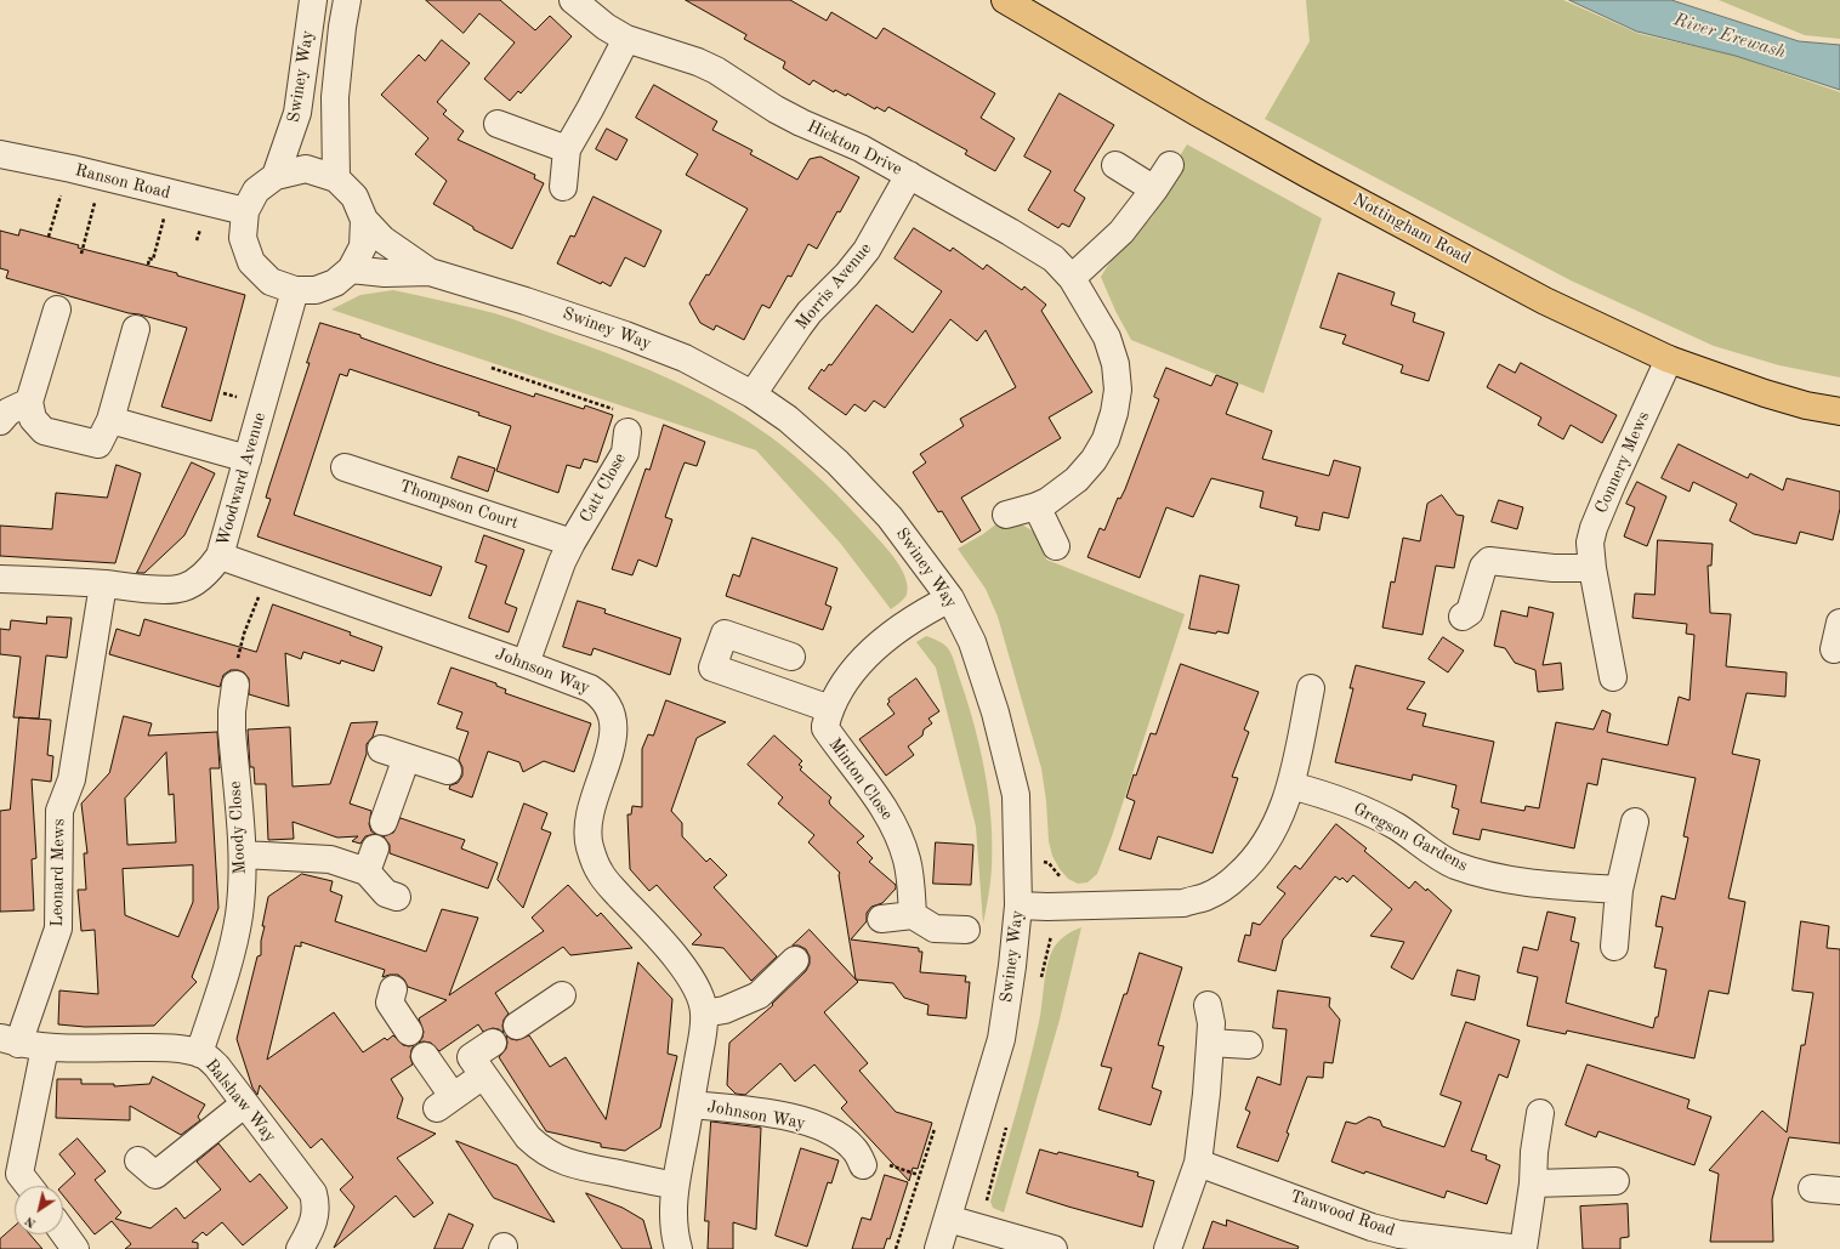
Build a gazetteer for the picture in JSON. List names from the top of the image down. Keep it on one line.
{"streets":{"main road":["Nottingham Road"],"street":["Swiney Way","Hickton Drive","Ranson Road","Morris Avenue","Connery Mews","Woodward Avenue","Catt Close","Thompson Court","Johnson Way","Minton Close","Moody Close","Gregson Gardens","Leonard Mews","Balshaw Way","Tanwood Road"]},"crossings":[["Swiney Way","Ranson Road"],["Swiney Way","Morris Avenue"],["Swiney Way","Woodward Avenue"],["Hickton Drive","Morris Avenue"],["Ranson Road","Woodward Avenue"],["Nottingham Road","Connery Mews"],["Woodward Avenue","Johnson Way"],["Woodward Avenue","Leonard Mews"],["Catt Close","Thompson Court"],["Catt Close","Johnson Way"],["Moody Close","Balshaw Way"],["Leonard Mews","Balshaw Way"]],"water":["River Erewash"],"north":"bottom left"}
